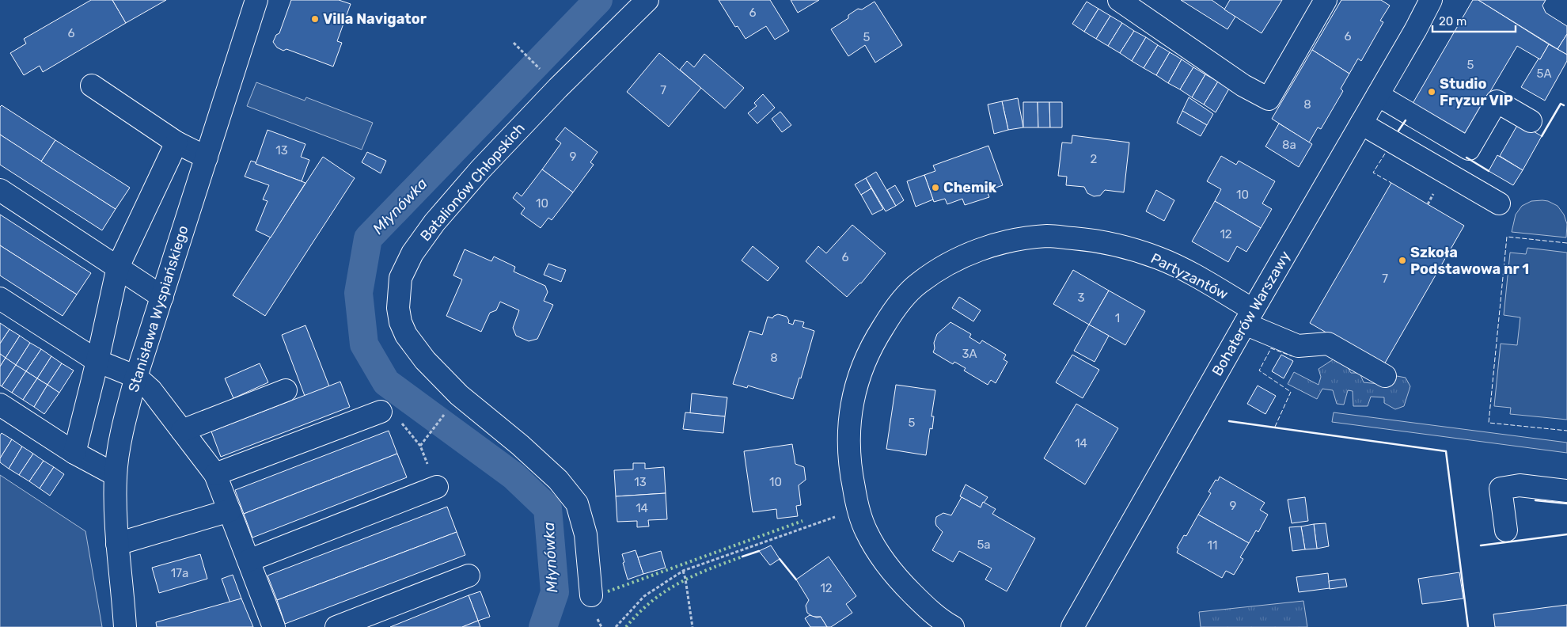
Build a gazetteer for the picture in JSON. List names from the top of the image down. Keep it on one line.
{"streets":{"street":["Batalionów Chłopskich","Partyzantów","Stanisława Wyspiańskiego","Bohaterów Warszawy"]},"crossings":[["Partyzantów","Bohaterów Warszawy"]],"water":["Młynówka"],"places":["Villa Navigator","Studio Fryzur VIP","Chemik","Szkoła Podstawowa nr 1"],"house_numbers":["6","6","6","5","5","5A","7","8","8a","13","9","2","10","10","12","6","7","3","1","3A","8","5","14","13","10","9","14","5a","11","17a","12"],"scale_bar":"20 m"}
